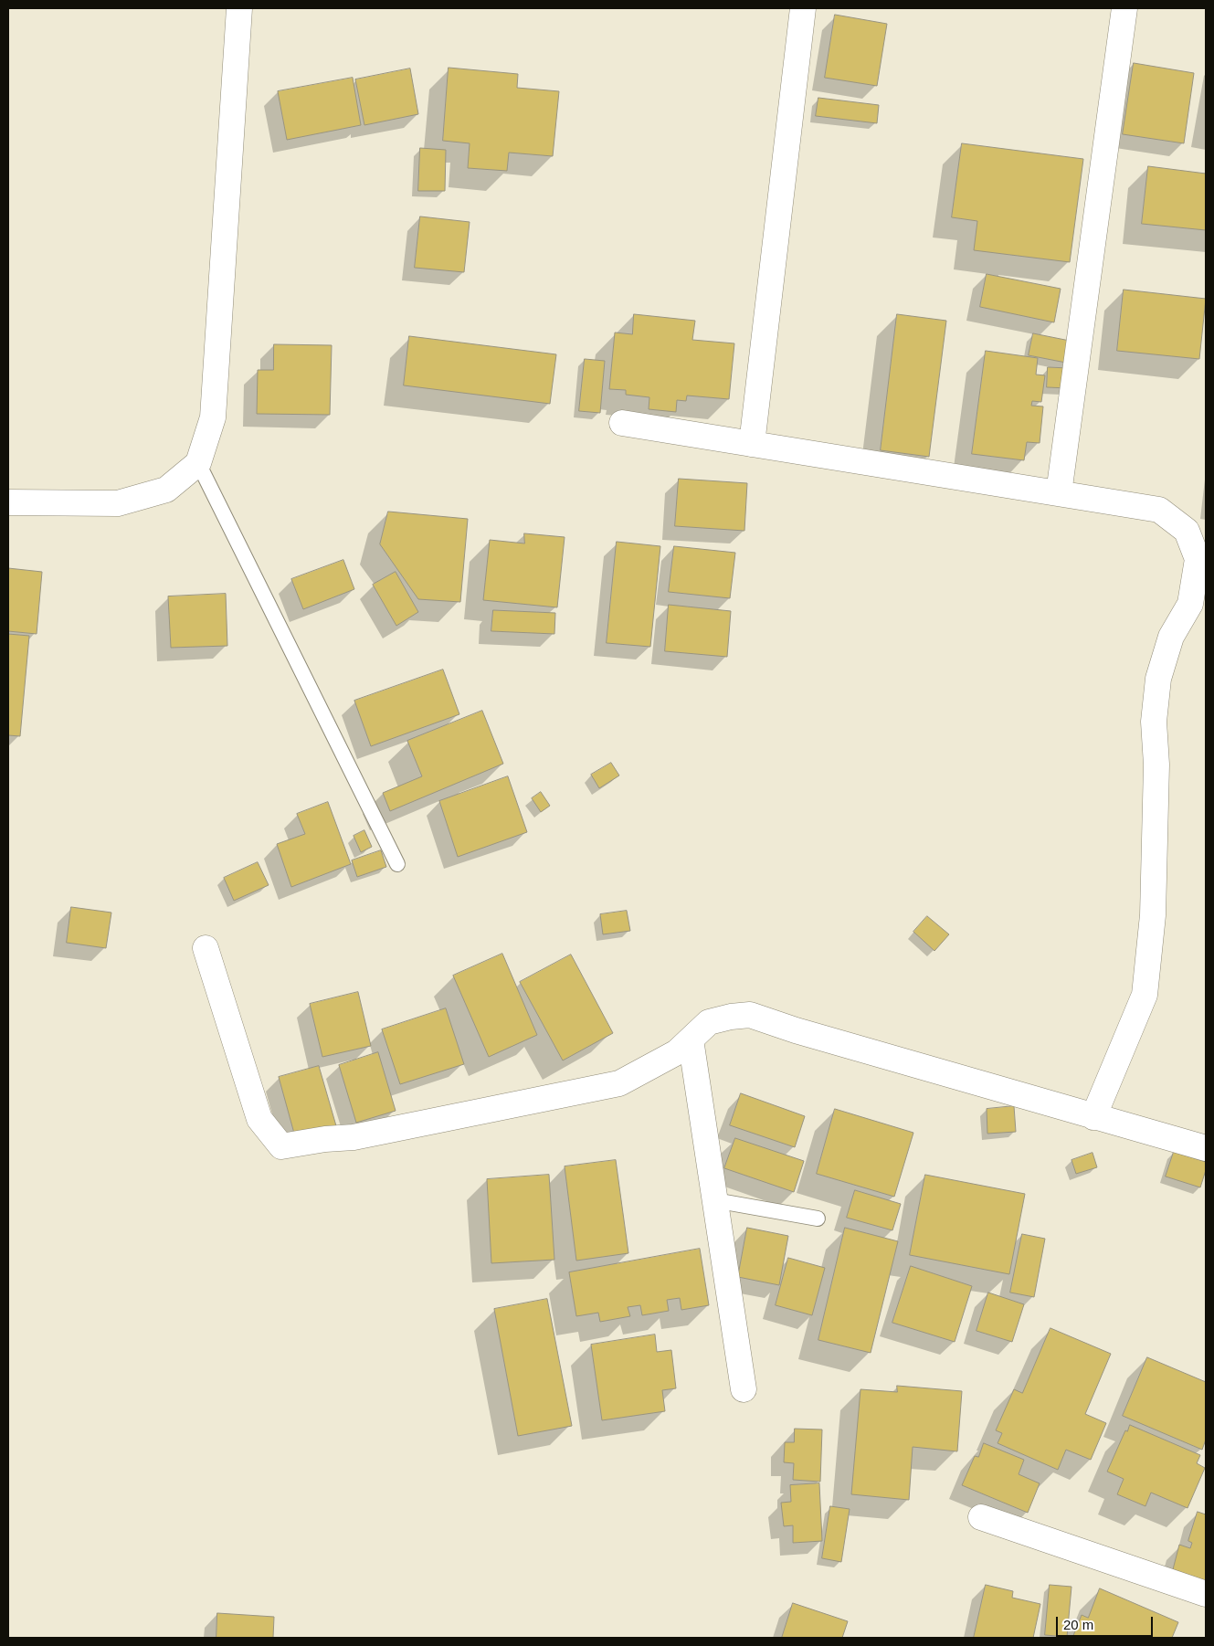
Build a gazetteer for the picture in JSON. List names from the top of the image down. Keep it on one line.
{"scale_bar":"20 m"}
